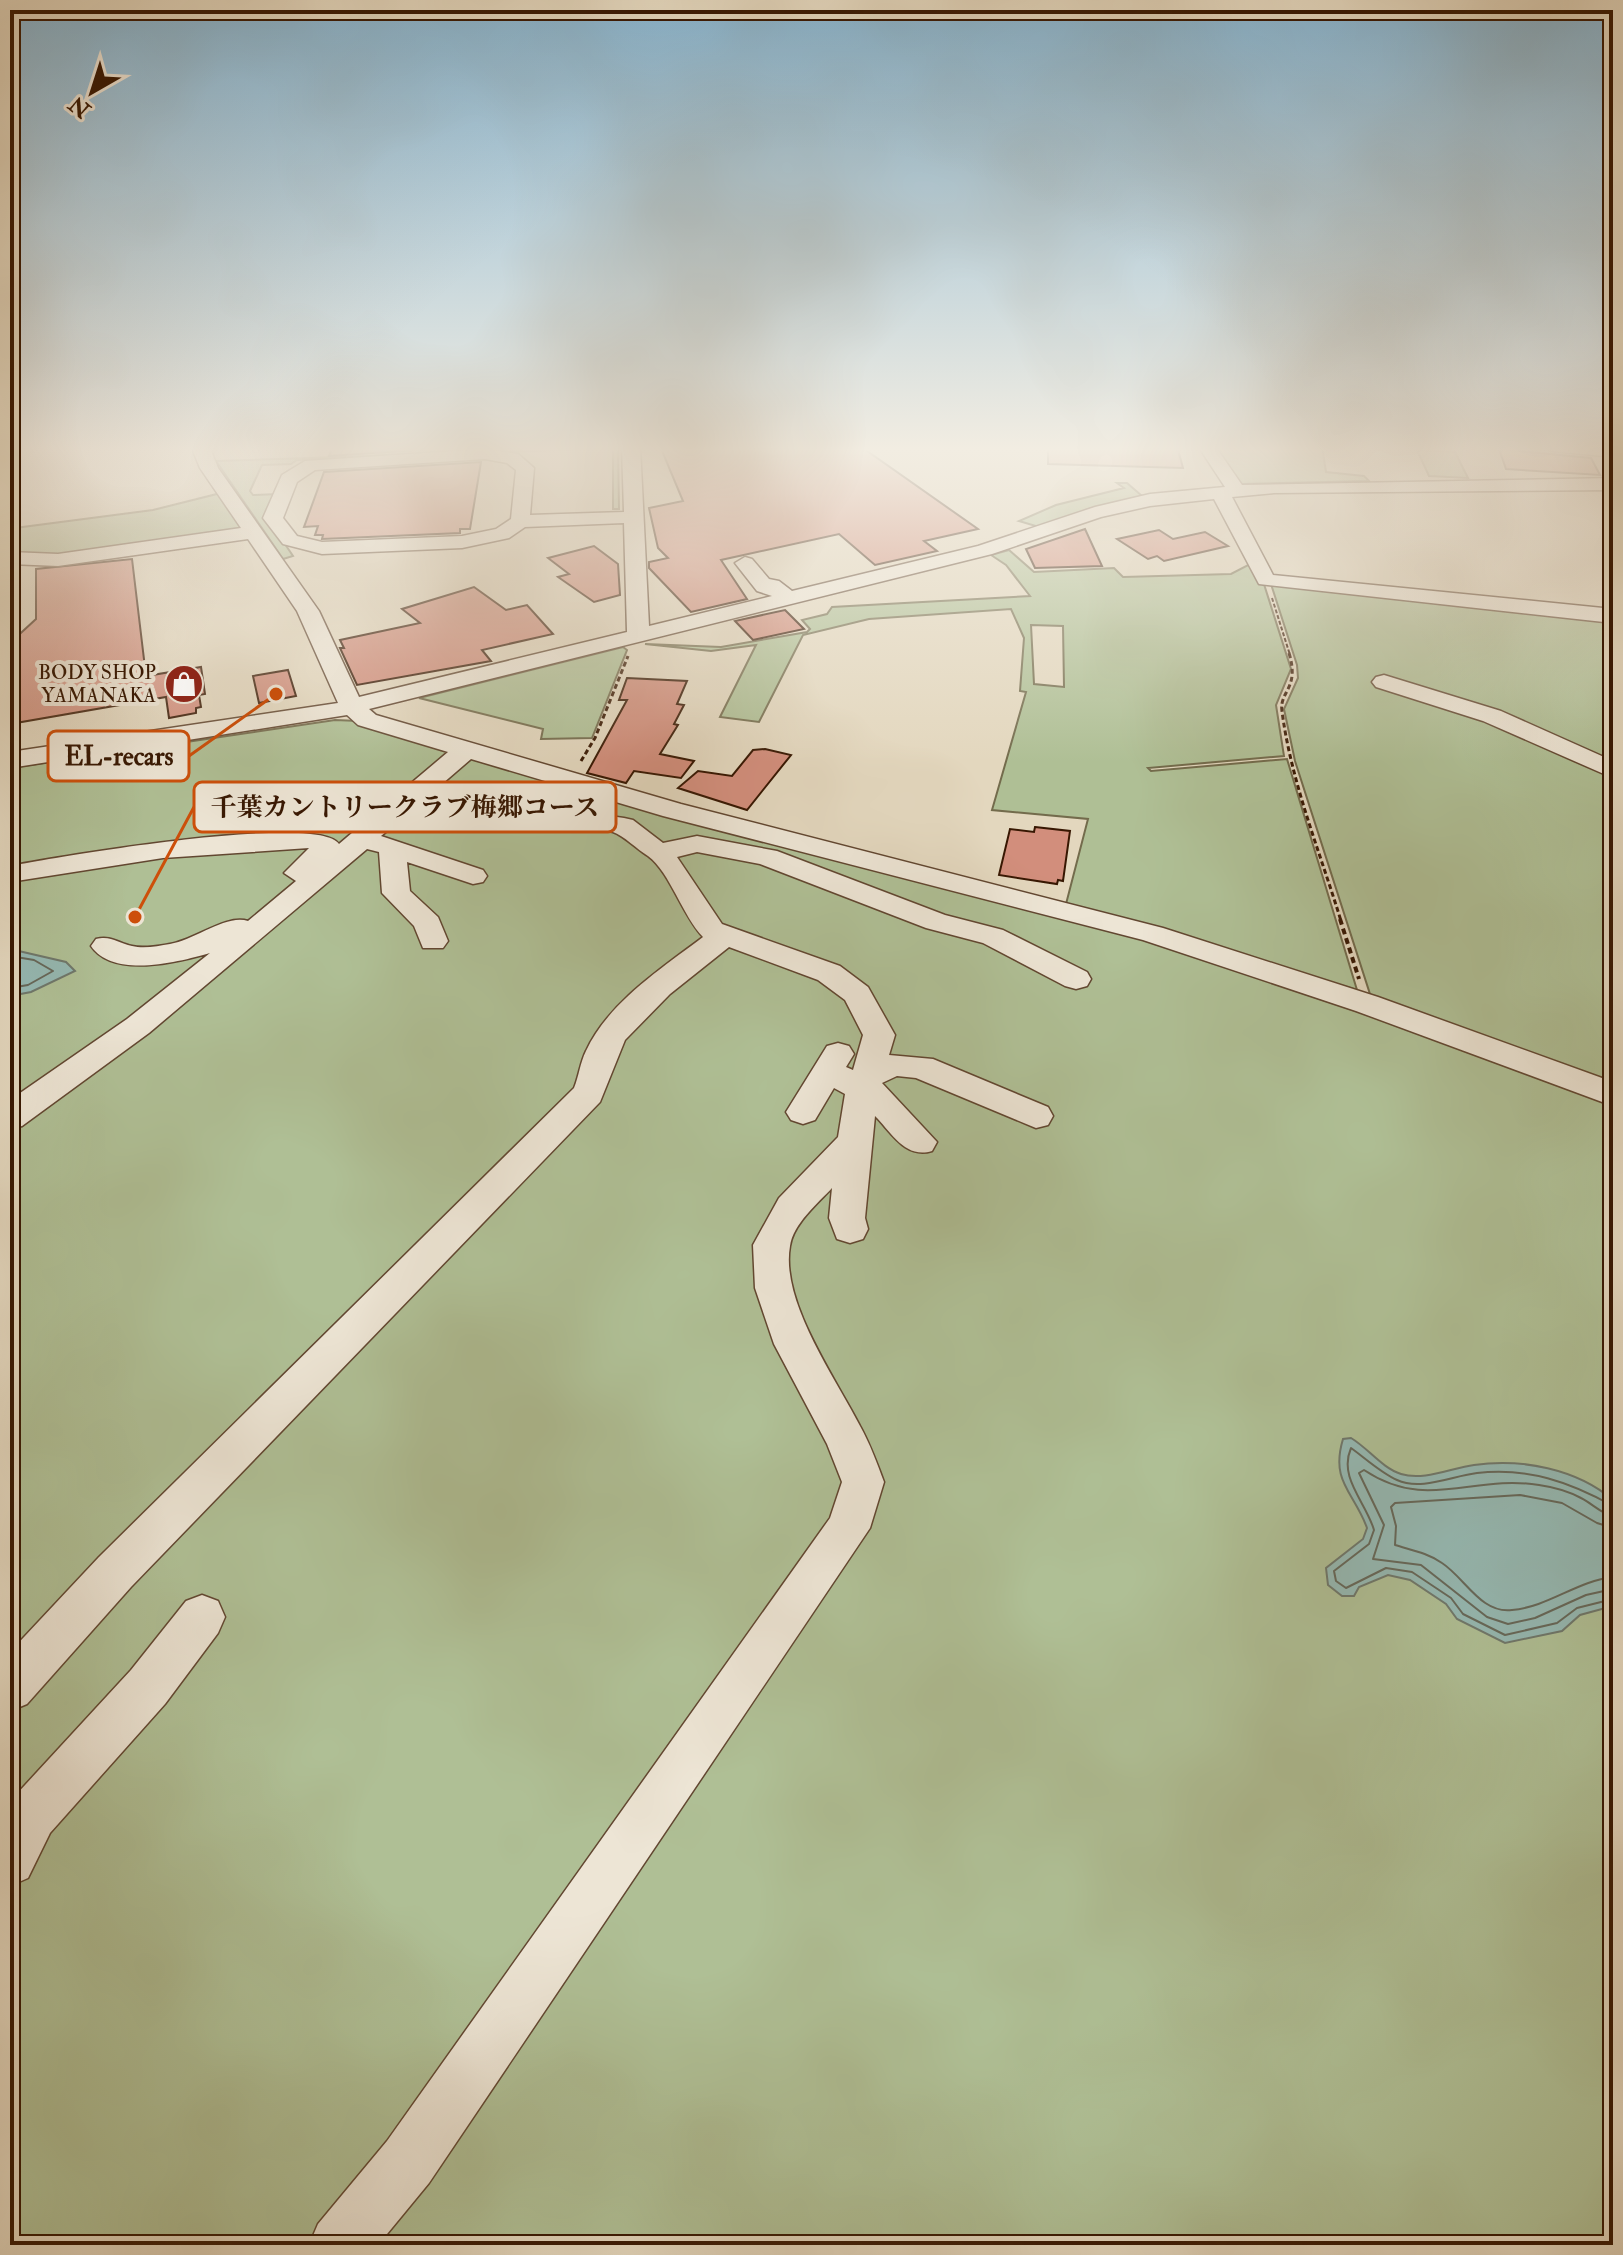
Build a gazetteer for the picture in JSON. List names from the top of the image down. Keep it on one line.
{"places":{"shop":["BODY SHOP YAMANAKA"],"other":["EL-recars","千葉カントリークラブ梅郷コース"]},"north":"bottom left"}
